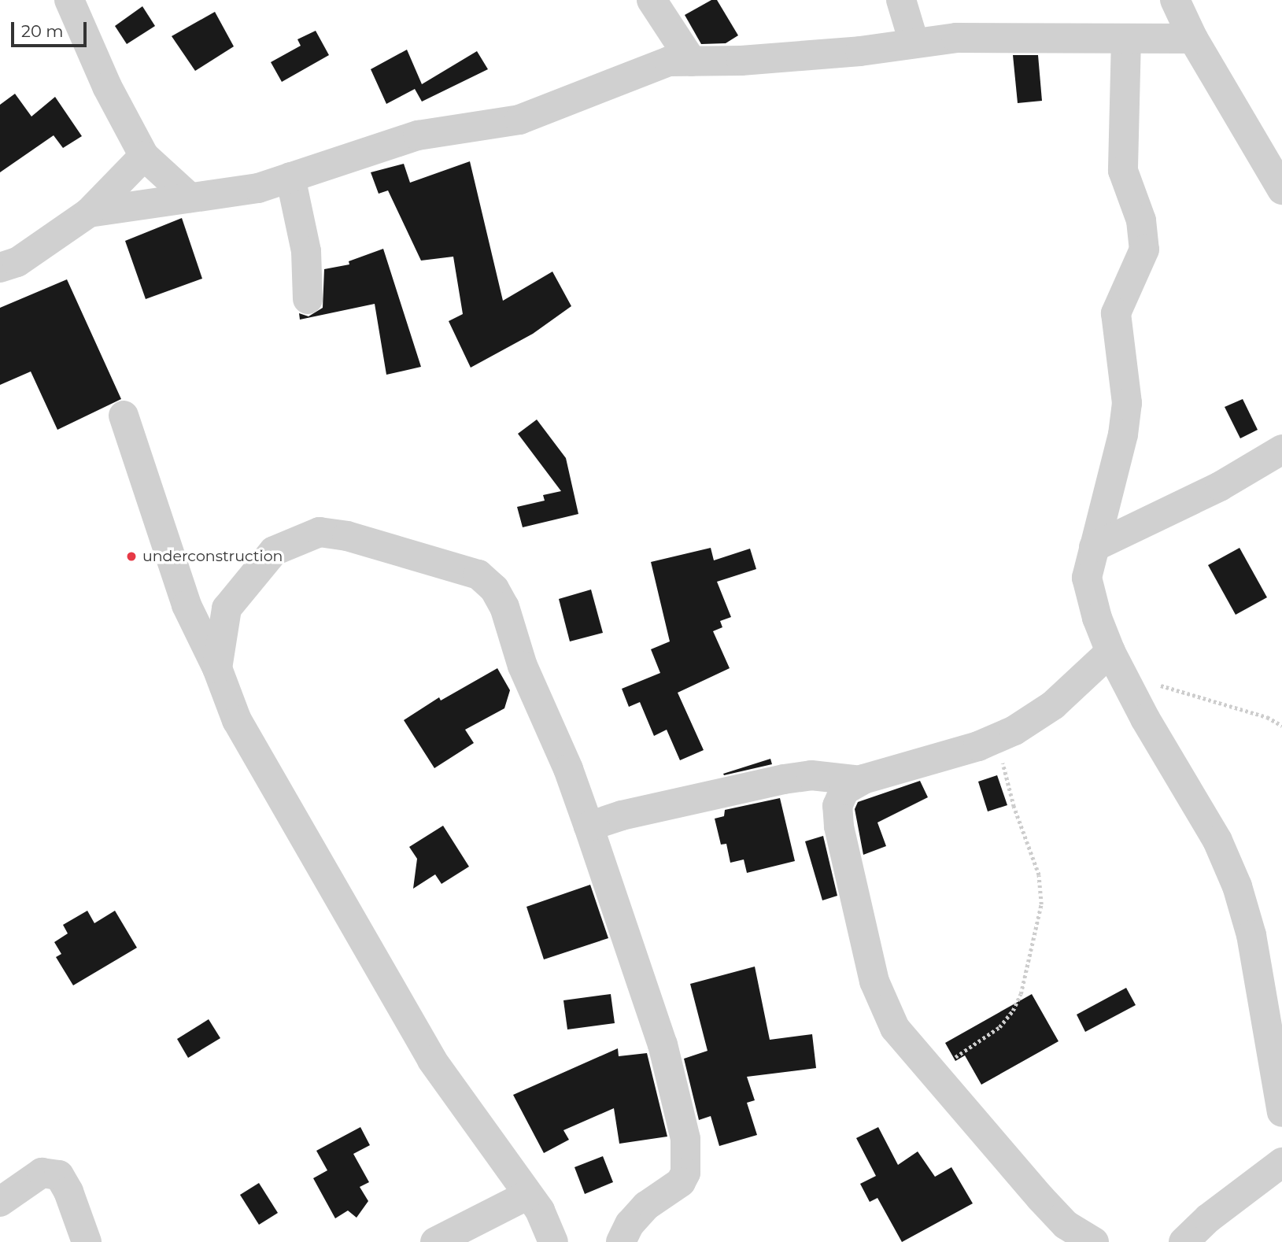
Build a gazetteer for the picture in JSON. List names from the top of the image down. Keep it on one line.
{"places":["underconstruction"],"scale_bar":"20 m"}
